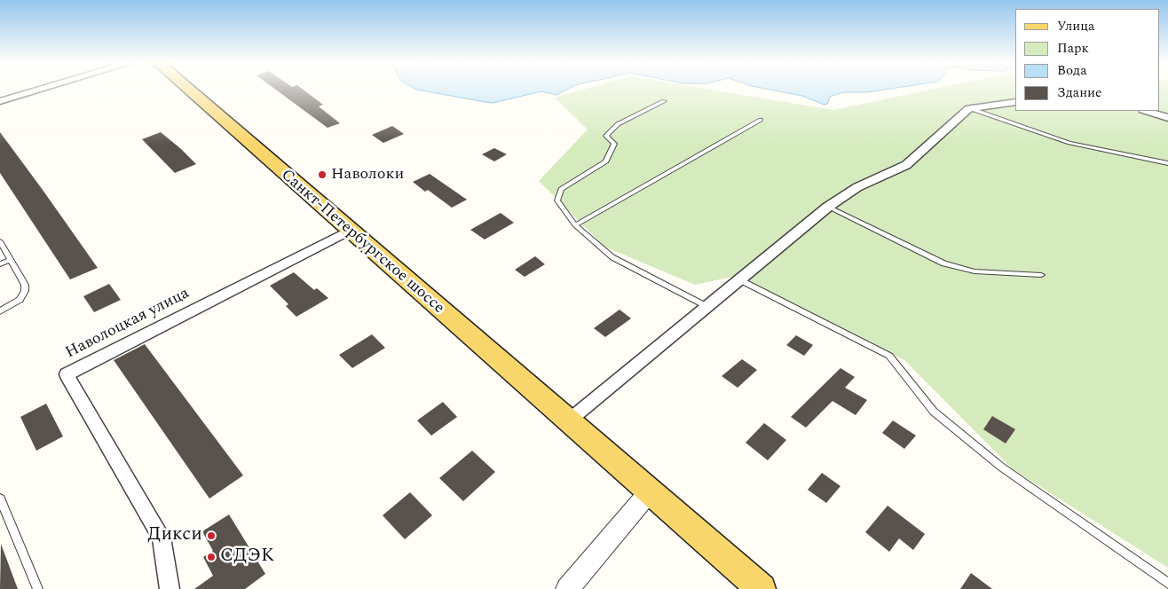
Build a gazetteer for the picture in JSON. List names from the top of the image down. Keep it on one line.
{"streets":{"main road":["Санкт-Петербургское шоссе"],"street":["Наволоцкая улица"]},"crossings":[["Санкт-Петербургское шоссе","Наволоцкая улица"]],"places":["Наволоки","Дикси","СДЭК"],"legend":["Улица","Парк","Вода","Здание"]}
